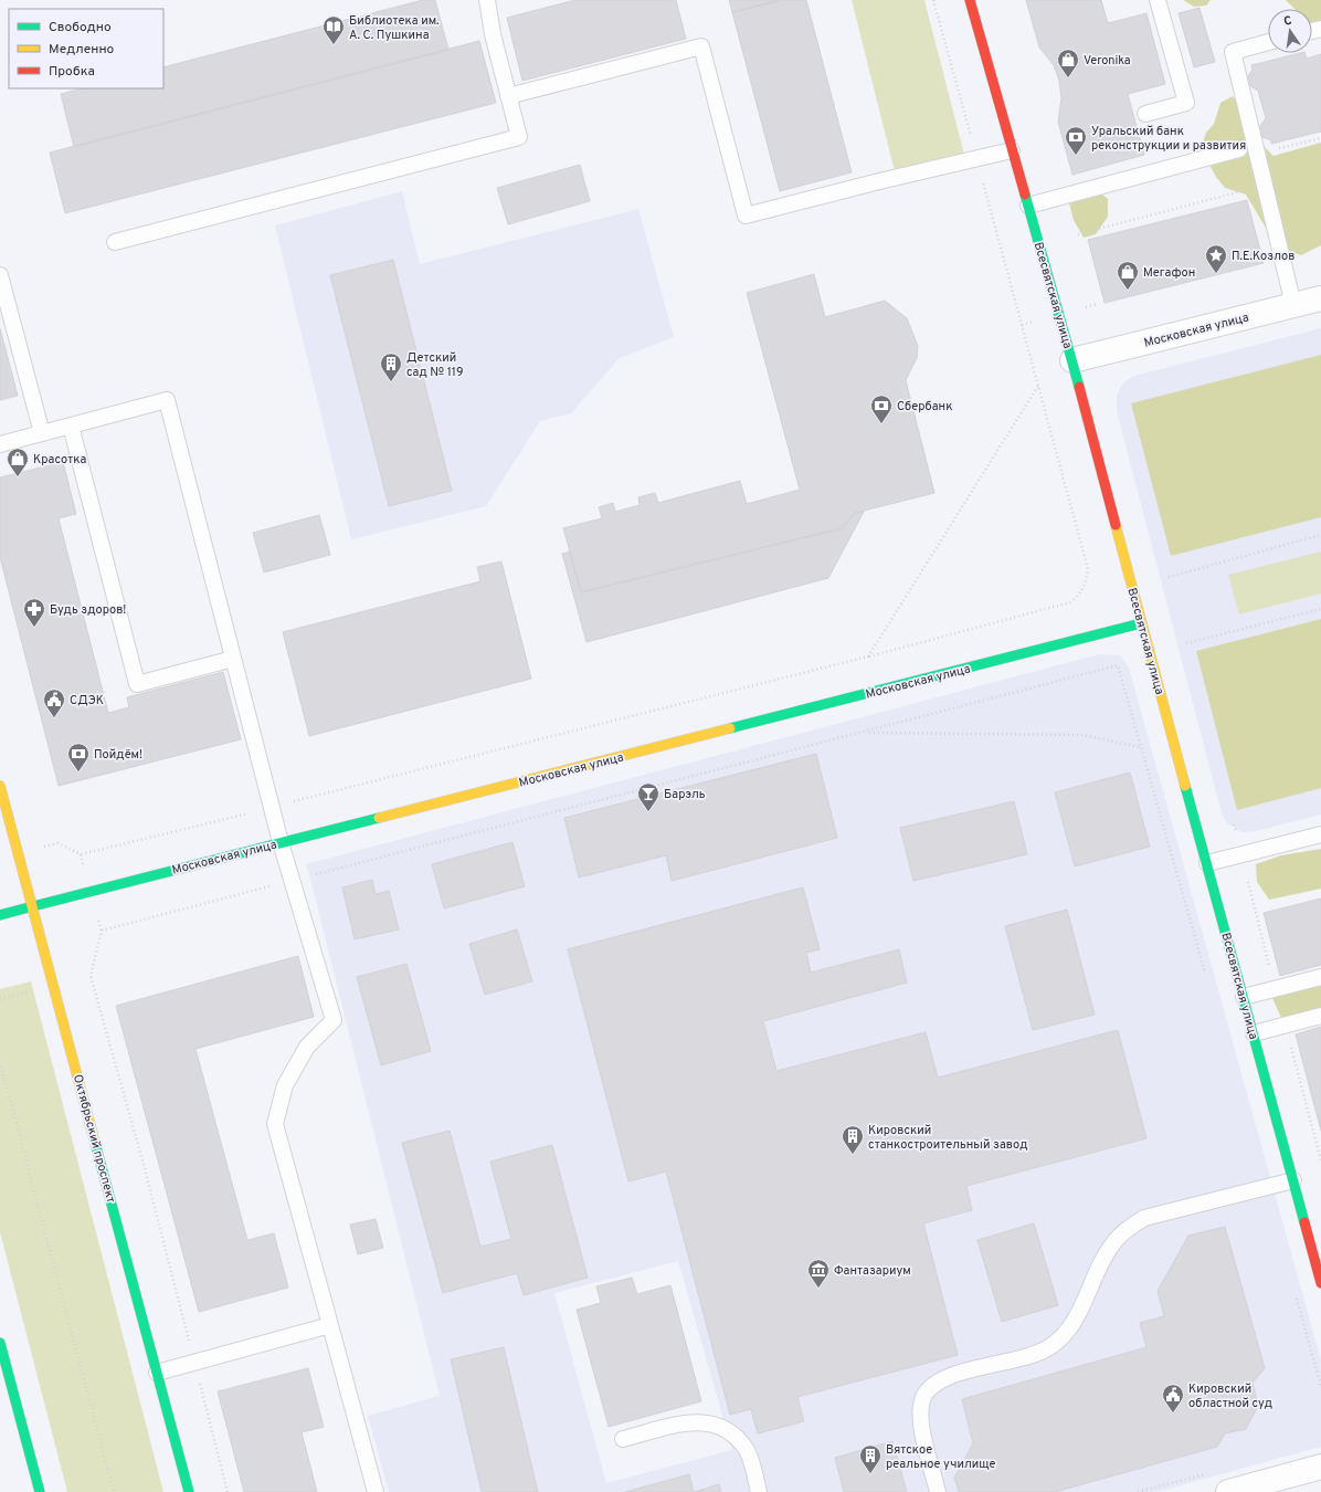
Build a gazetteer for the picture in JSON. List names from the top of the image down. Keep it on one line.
{"streets":{"main road":["Всесвятская улица","Московская улица","Октябрьский проспект"]},"crossings":[["Всесвятская улица","Московская улица"],["Московская улица","Октябрьский проспект"]],"places":{"library":["Библиотека им. А. С. Пушкина"],"shop":["Veronika","Мегафон","Красотка"],"bank":["Уральский банк реконструкции и развития","Сбербанк","Пойдём!"],"place":["П.Е.Козлов"],"building":["Детский сад № 119","Кировский станкостроительный завод","Вятское реальное училище"],"pharmacy":["Будь здоров!"],"public building":["СДЭК","Кировский областной суд"],"bar":["Барэль"],"museum":["Фантазариум"]},"legend":["Свободно","Медленно","Пробка"],"north":"top"}
